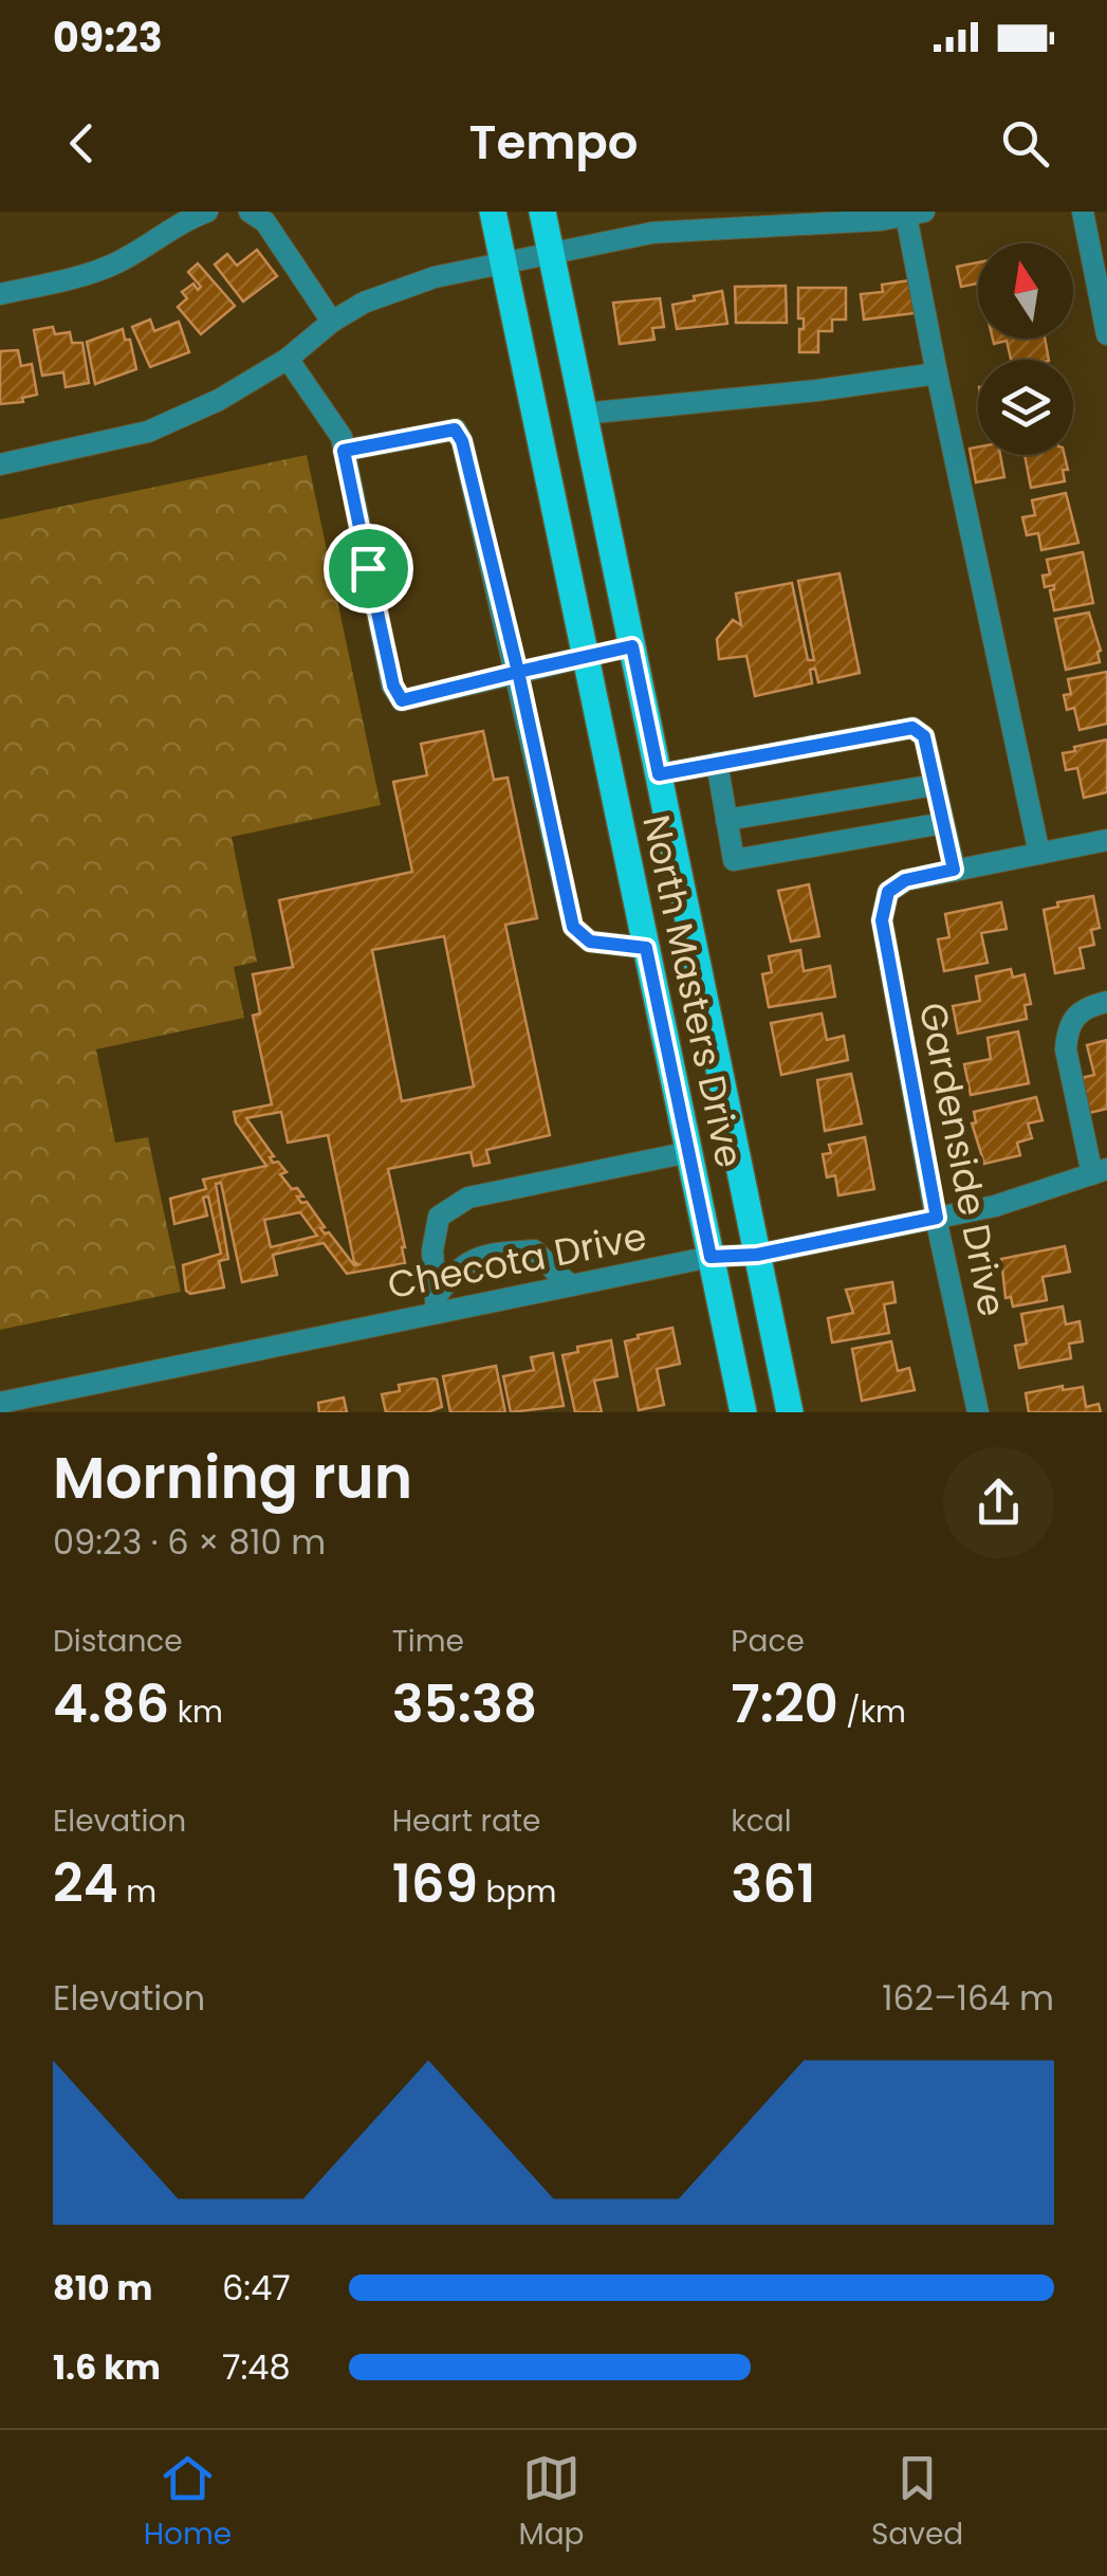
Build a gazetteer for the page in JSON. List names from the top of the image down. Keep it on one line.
{"streets":{"main road":["North Masters Drive"],"street":["Gardenside Drive","Checota Drive"]},"crossings":[["North Masters Drive","Checota Drive"],["Gardenside Drive","Checota Drive"]],"north":"top","page":{"status":"09:23","header":"Tempo","heading":["Morning run","09:23 · 6 × 810 m"],"stats":[["Distance","4.86 km"],["Time","35:38"],["Pace","7:20 /km"],["Elevation","24 m"],["Heart rate","169 bpm"],["kcal","361"]],"chart":["Elevation","162–164 m"],"list":[{"name":"810 m","note":"6:47"},{"name":"1.6 km","note":"7:48"}],"tabs":["Home","Map","Saved"]}}
